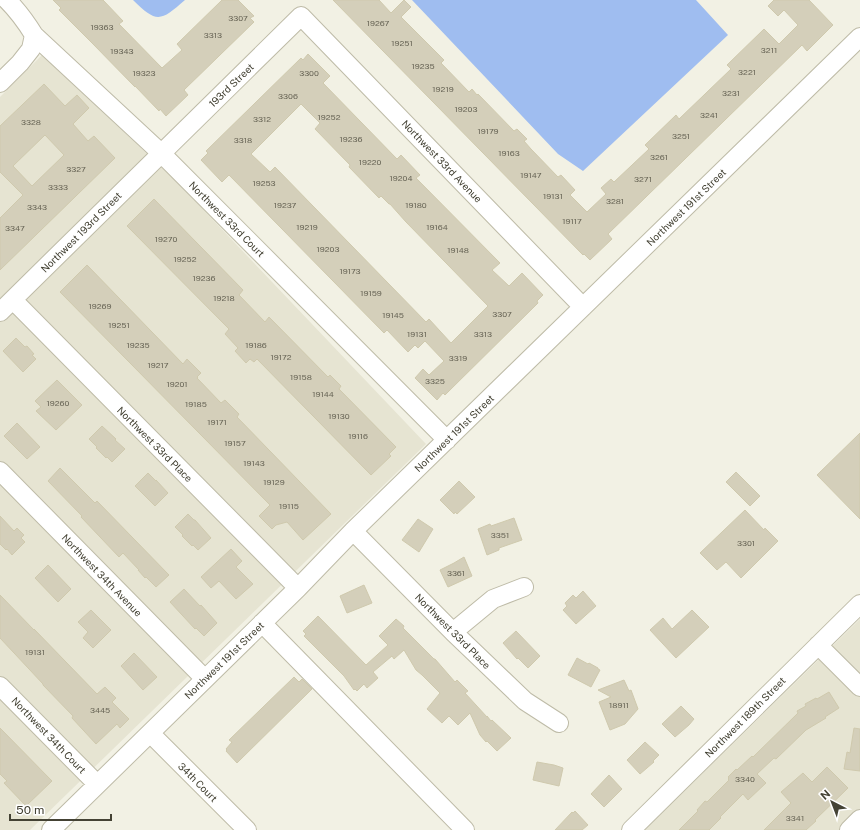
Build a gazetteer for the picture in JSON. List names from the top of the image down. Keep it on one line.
{"streets":{"street":["193rd Street","Northwest 33rd Avenue","Northwest 191st Street","Northwest 33rd Court","Northwest 193rd Street","Northwest 33rd Place","Northwest 34th Avenue","Northwest 189th Street","Northwest 34th Court","34th Court"]},"crossings":[["193rd Street","Northwest 33rd Avenue"],["193rd Street","Northwest 33rd Court"],["193rd Street","Northwest 193rd Street"],["Northwest 33rd Avenue","Northwest 191st Street"],["Northwest 191st Street","Northwest 33rd Court"],["Northwest 191st Street","Northwest 33rd Place"],["Northwest 191st Street","Northwest 34th Avenue"],["Northwest 191st Street","Northwest 34th Court"],["Northwest 191st Street","34th Court"],["Northwest 33rd Court","Northwest 193rd Street"],["Northwest 193rd Street","Northwest 33rd Place"]],"house_numbers":["3307","19267","19363","3313","19251","3211","19343","19235","3221","19323","3300","19219","3231","3306","19203","3241","19252","3312","3328","19179","3251","19236","3318","19163","3261","19220","3327","19147","19204","3271","19253","3333","19131","3281","19237","19180","3343","19117","19219","19164","3347","19270","19203","19148","19252","19173","19236","19159","19218","19269","3307","19145","19251","19131","3313","19235","19186","19172","3319","19217","19158","3325","19201","19144","19260","19185","19130","19171","19116","19157","19143","19129","19115","3351","3301","3361","19131","18911","3445","3340","3341"],"scale_bar":"50 m","north":"top left"}
